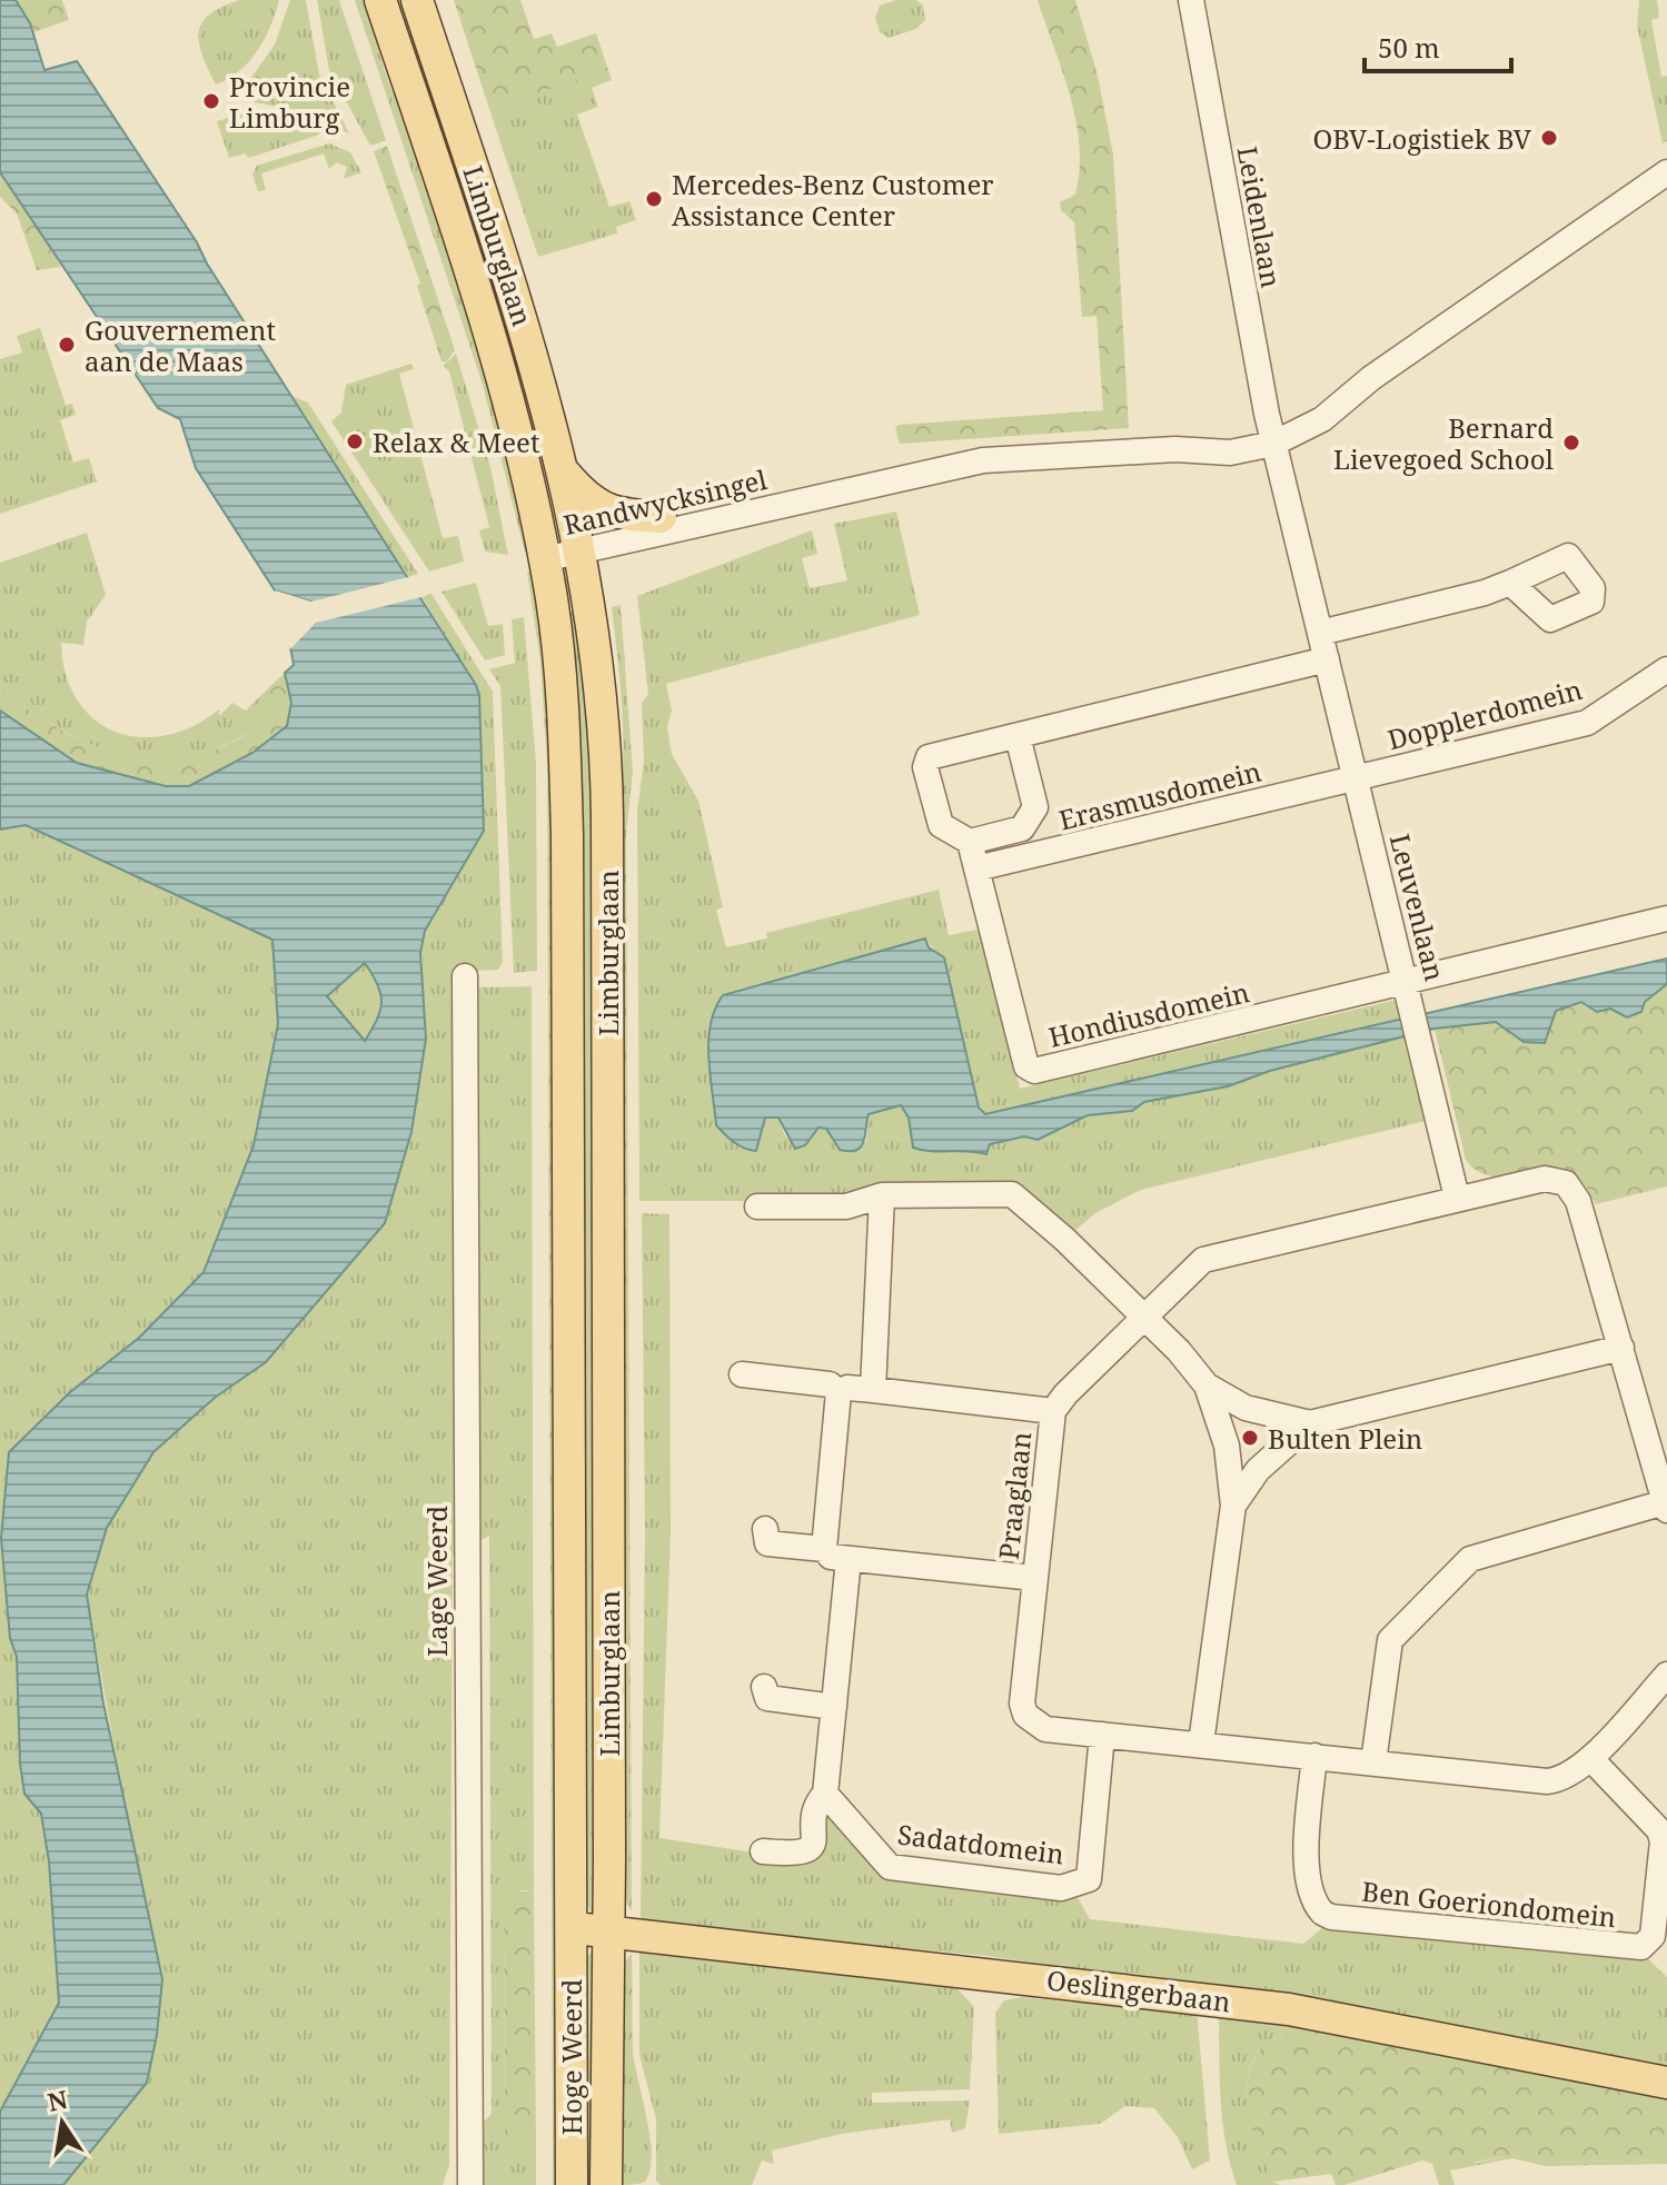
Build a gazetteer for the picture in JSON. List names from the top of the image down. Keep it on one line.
{"streets":{"main road":["Limburglaan","Oeslingerbaan","Hoge Weerd"],"street":["Leidenlaan","Randwycksingel","Dopplerdomein","Erasmusdomein","Leuvenlaan","Hondiusdomein","Praaglaan","Lage Weerd","Sadatdomein","Ben Goeriondomein"]},"crossings":[["Leidenlaan","Randwycksingel"],["Leidenlaan","Leuvenlaan"],["Limburglaan","Randwycksingel"],["Limburglaan","Oeslingerbaan"],["Limburglaan","Hoge Weerd"],["Randwycksingel","Leuvenlaan"],["Dopplerdomein","Erasmusdomein"],["Dopplerdomein","Leuvenlaan"],["Erasmusdomein","Leuvenlaan"],["Erasmusdomein","Hondiusdomein"],["Leuvenlaan","Hondiusdomein"],["Leuvenlaan","Praaglaan"],["Praaglaan","Sadatdomein"],["Praaglaan","Ben Goeriondomein"],["Oeslingerbaan","Hoge Weerd"]],"places":["Provincie Limburg","OBV-Logistiek BV","Mercedes-Benz Customer Assistance Center","Gouvernement aan de Maas","Relax & Meet","Bernard Lievegoed School","Bulten Plein"],"scale_bar":"50 m","north":"top"}
